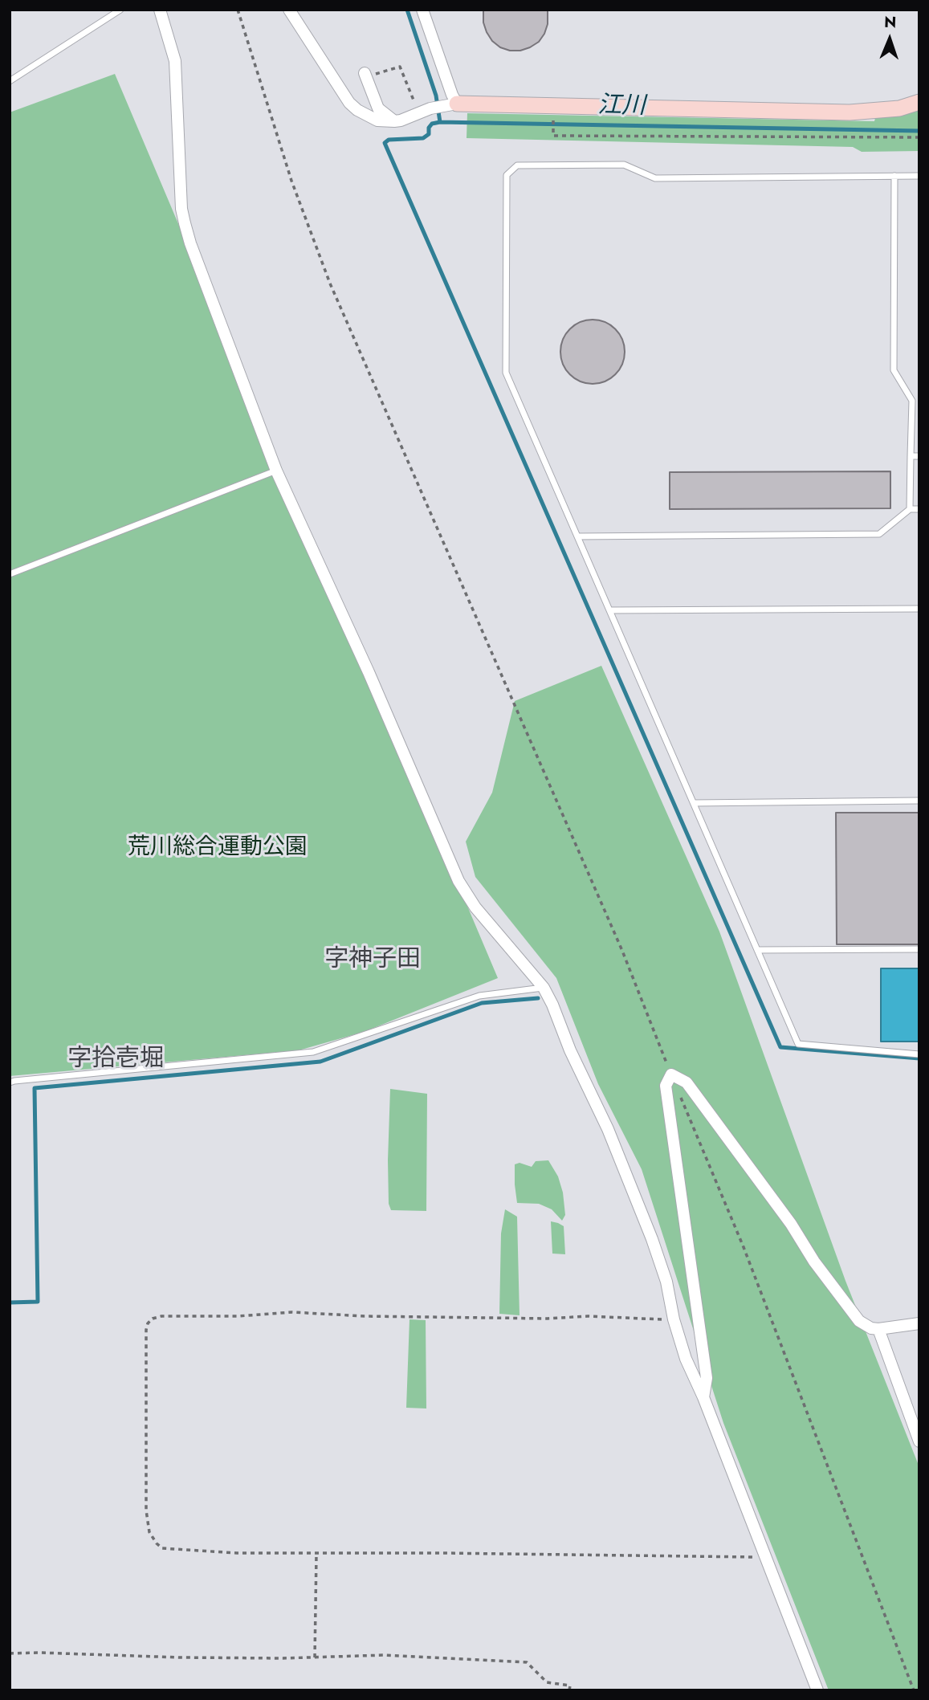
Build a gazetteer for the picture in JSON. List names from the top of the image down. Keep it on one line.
{"districts":["字神子田","字拾壱堀"],"water":["江川"],"parks":["荒川総合運動公園"],"north":"top"}
